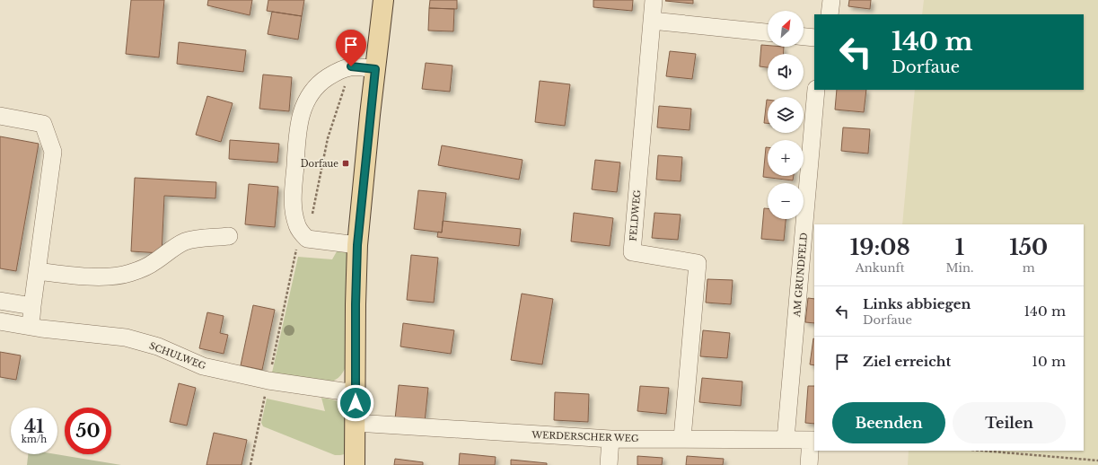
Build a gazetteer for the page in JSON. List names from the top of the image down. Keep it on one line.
{"streets":{"street":["FELDWEG","AM GRUNDFELD","SCHULWEG","WERDERSCHER WEG"]},"crossings":[["FELDWEG","WERDERSCHER WEG"],["AM GRUNDFELD","WERDERSCHER WEG"]],"places":{"transit":["Dorfaue"]},"north":"top right","page":{"map_buttons":["+","−"],"turn":["140 m","Dorfaue"],"eta":["19:08","Ankunft","1","Min.","150","m"],"list":[{"name":"Links abbiegen","note":"Dorfaue","value":"140 m"},{"name":"Ziel erreicht","value":"10 m"}],"buttons":["Beenden","Teilen"],"speed":"41 km/h","limit":"50"}}
